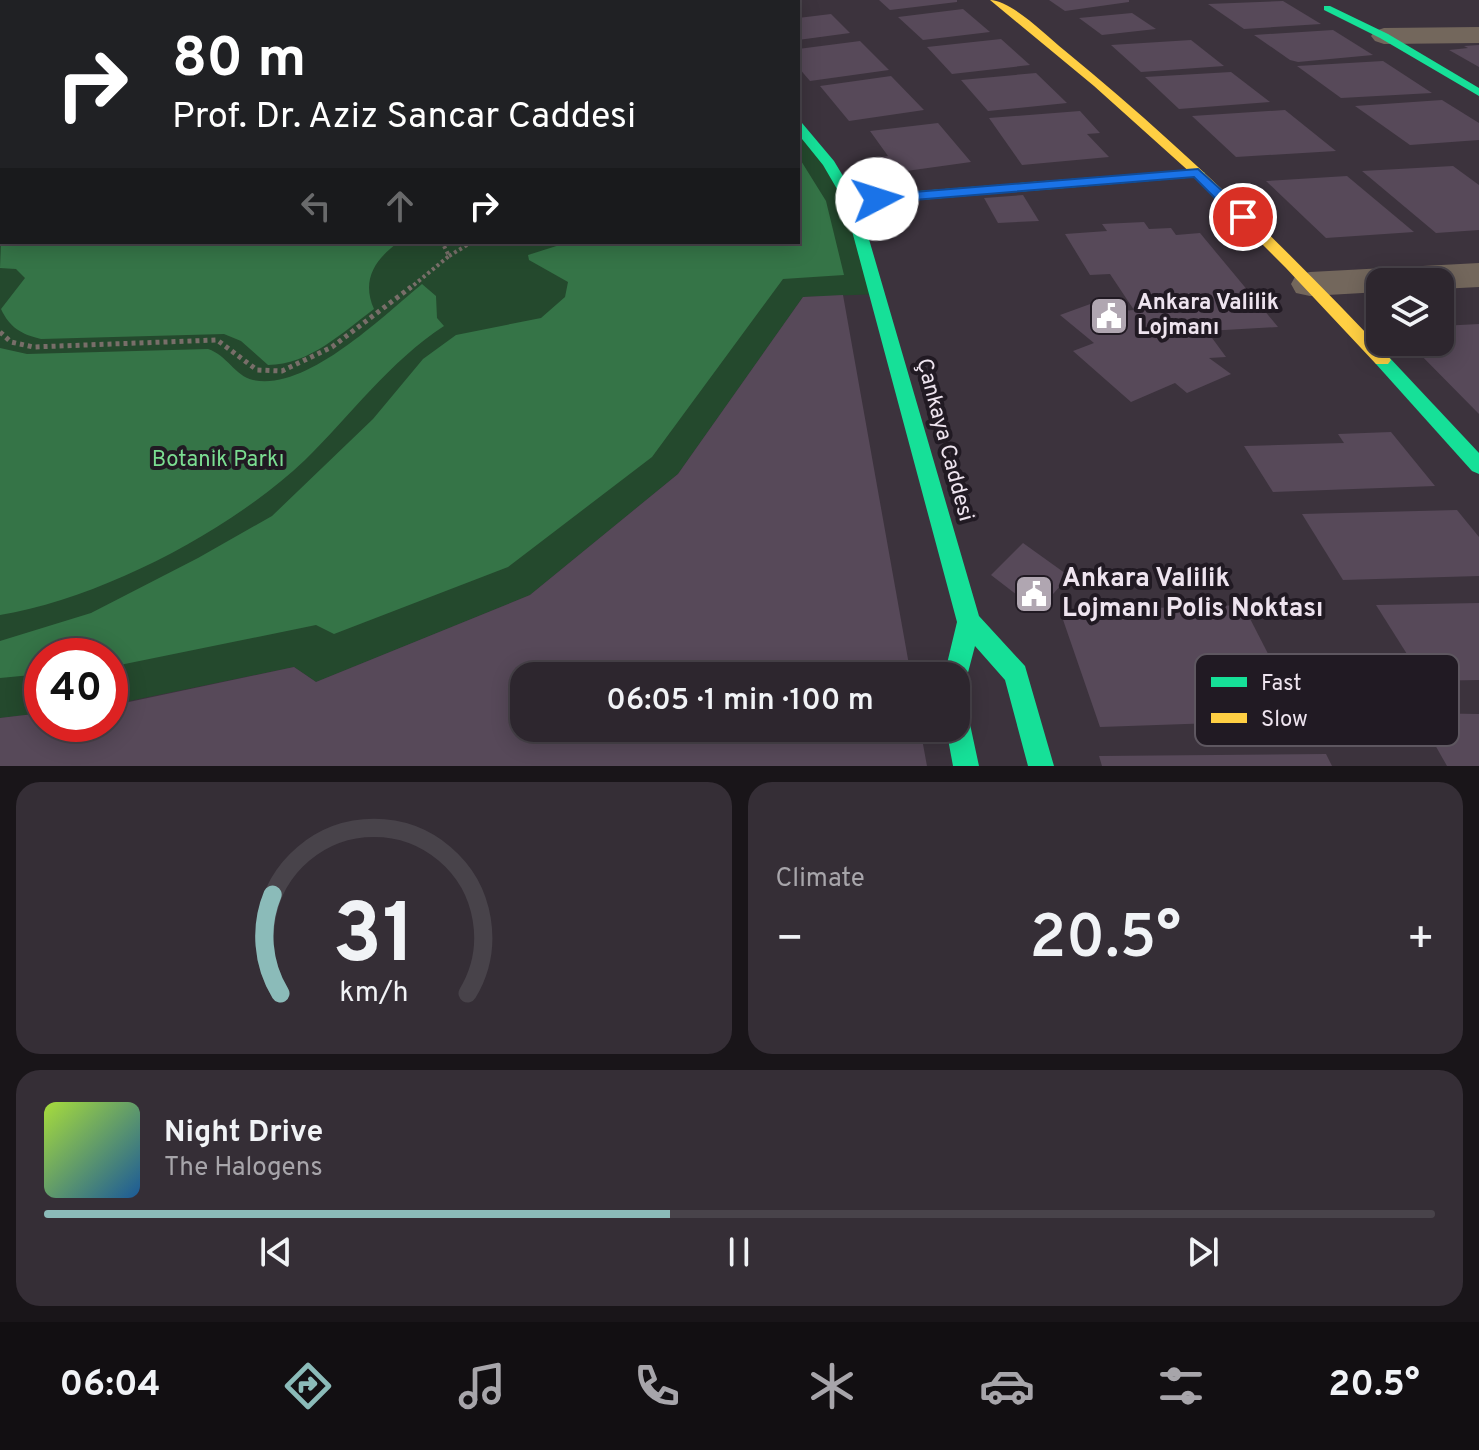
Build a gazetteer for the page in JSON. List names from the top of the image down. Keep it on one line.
{"streets":{"street":["Çankaya Caddesi"]},"parks":["Botanik Parkı"],"places":{"public building":["Ankara Valilik Lojmanı","Ankara Valilik Lojmanı Polis Noktası"]},"legend":["Fast","Slow"],"page":{"turn":["80 m","Prof. Dr. Aziz Sancar Caddesi"],"limit":"40","trip":"06:05 · 1 min · 100 m","tile":"Climate","heat":["−","20.5°","+"],"song":["Night Drive","The Halogens"],"tabs":["06:04","20.5°"],"gauge":["31","km/h"]}}
